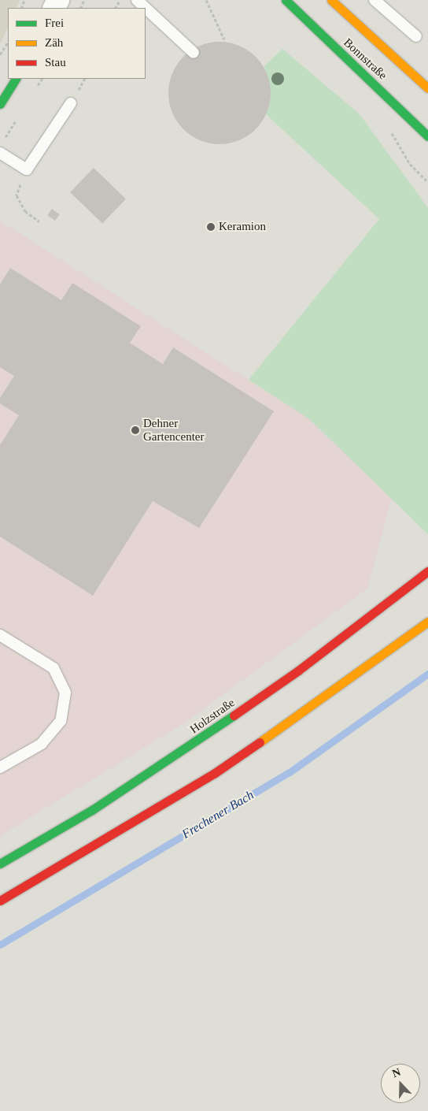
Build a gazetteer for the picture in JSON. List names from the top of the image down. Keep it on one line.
{"streets":{"main road":["Bonnstraße","Holzstraße"]},"water":["Frechener Bach"],"places":["Keramion","Dehner Gartencenter"],"legend":["Frei","Zäh","Stau"],"north":"top"}
